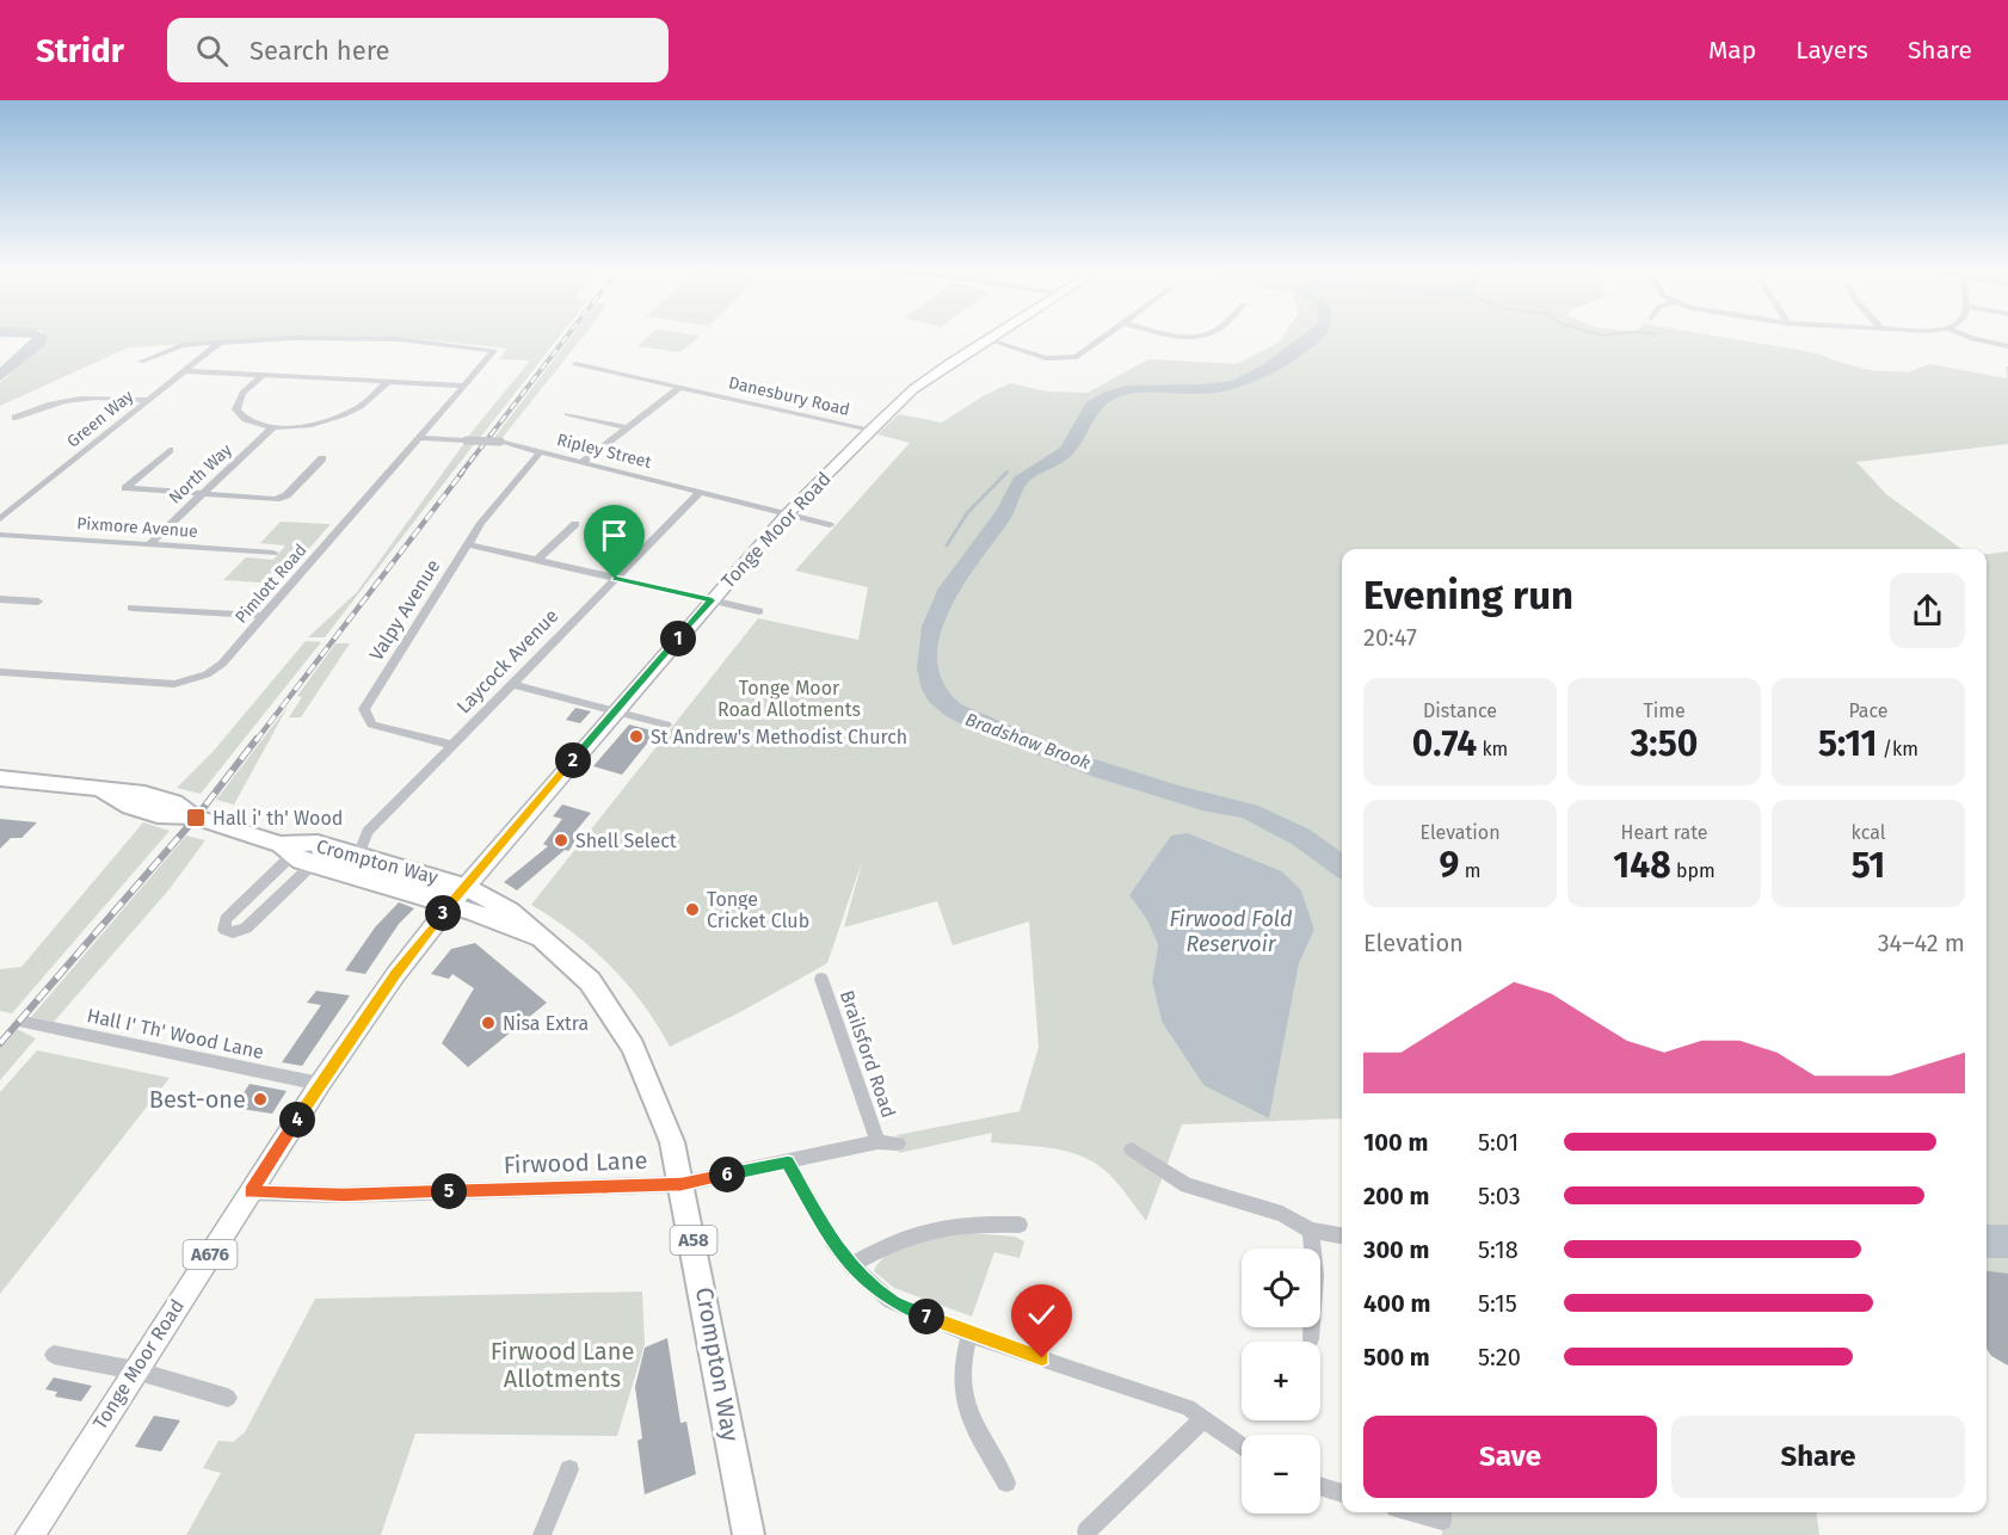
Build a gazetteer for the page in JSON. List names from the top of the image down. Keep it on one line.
{"streets":{"highway":["Crompton Way","A58"],"main road":["Tonge Moor Road","A676"],"street":["Danesbury Road","Green Way","Ripley Street","North Way","Pixmore Avenue","Pimlott Road","Valpy Avenue","Laycock Avenue","Hall I' Th' Wood Lane","Brailsford Road","Firwood Lane"]},"crossings":[["Danesbury Road","Tonge Moor Road"],["Danesbury Road","A676"],["Green Way","Pimlott Road"],["Ripley Street","Tonge Moor Road"],["Ripley Street","Pimlott Road"],["Ripley Street","Valpy Avenue"],["Ripley Street","Laycock Avenue"],["North Way","Pixmore Avenue"],["Tonge Moor Road","Crompton Way"],["Tonge Moor Road","Hall I' Th' Wood Lane"],["Tonge Moor Road","Firwood Lane"],["Tonge Moor Road","A676"],["Valpy Avenue","Laycock Avenue"],["Laycock Avenue","Crompton Way"],["Crompton Way","Firwood Lane"],["Brailsford Road","Firwood Lane"]],"water":["Bradshaw Brook","Firwood Fold Reservoir"],"parks":["Tonge Moor Road Allotments","Firwood Lane Allotments"],"places":{"other":["St Andrew's Methodist Church","Shell Select","Tonge Cricket Club","Nisa Extra","Best-one"],"transit":["Hall i' th' Wood"]},"page":{"header":"Stridr","search":"Search here","nav":["Map","Layers","Share"],"heading":["Evening run","20:47"],"pins":["1","2","3","4","6","5","7"],"stats":[["Distance","0.74 km"],["Time","3:50"],["Pace","5:11 /km"],["Elevation","9 m"],["Heart rate","148 bpm"],["kcal","51"]],"chart":["Elevation","34–42 m"],"list":[{"name":"100 m","note":"5:01"},{"name":"200 m","note":"5:03"},{"name":"300 m","note":"5:18"},{"name":"400 m","note":"5:15"},{"name":"500 m","note":"5:20"}],"map_buttons":["+","−"],"buttons":["Save","Share"]}}
